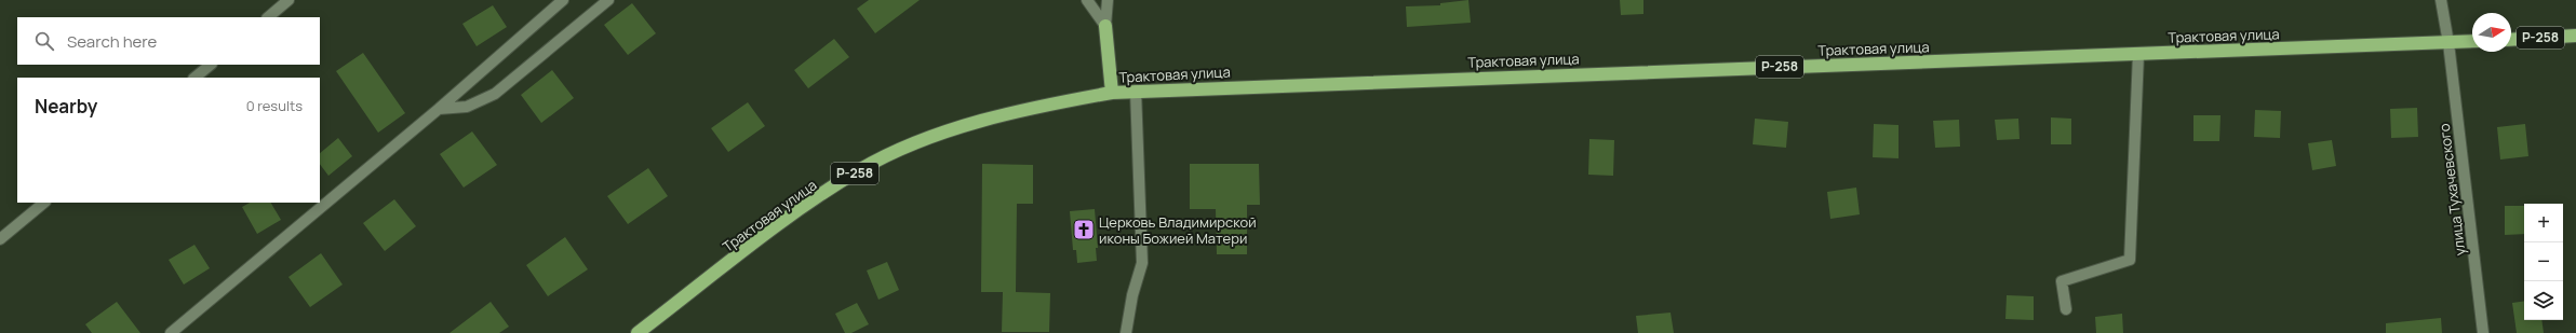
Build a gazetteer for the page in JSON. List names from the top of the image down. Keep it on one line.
{"streets":{"highway":["Трактовая улица","Р-258"],"street":["улица Тухачевского"]},"crossings":[["Трактовая улица","улица Тухачевского"]],"places":{"church":["Церковь Владимирской иконы Божией Матери"]},"north":"right","page":{"search":"Search here","heading":["Nearby","0 results"],"map_buttons":["+","−"]}}
